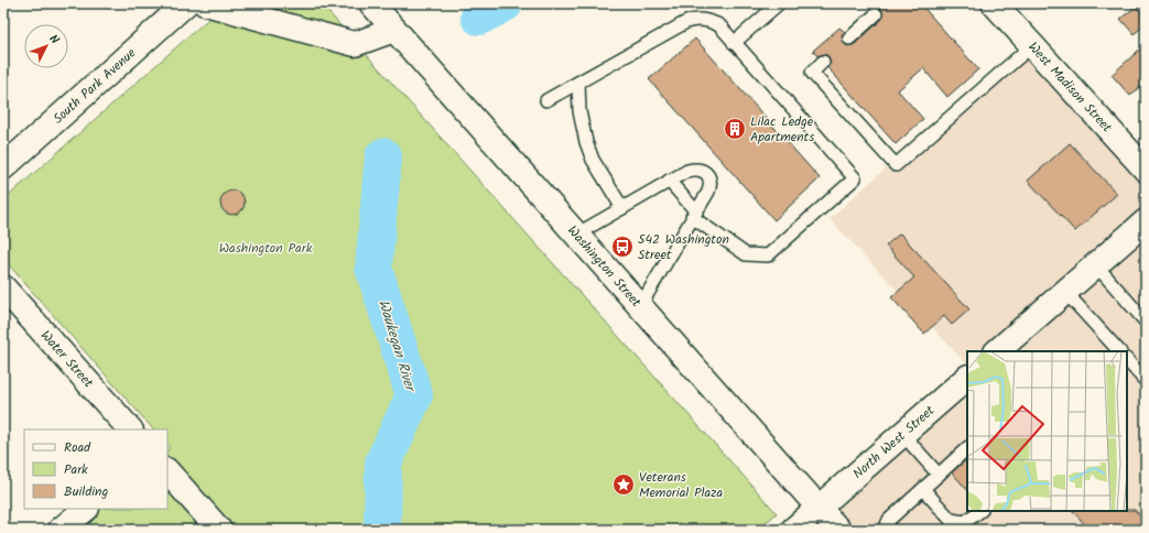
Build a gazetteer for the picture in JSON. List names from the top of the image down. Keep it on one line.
{"streets":{"street":["South Park Avenue","West Madison Street","Washington Street","Water Street","North West Street"]},"crossings":[["Washington Street","North West Street"]],"water":["Waukegan River"],"parks":["Washington Park"],"places":{"building":["Lilac Ledge Apartments"],"bus stop":["542 Washington Street"],"place":["Veterans Memorial Plaza"]},"legend":["Road","Park","Building"],"north":"top right"}
